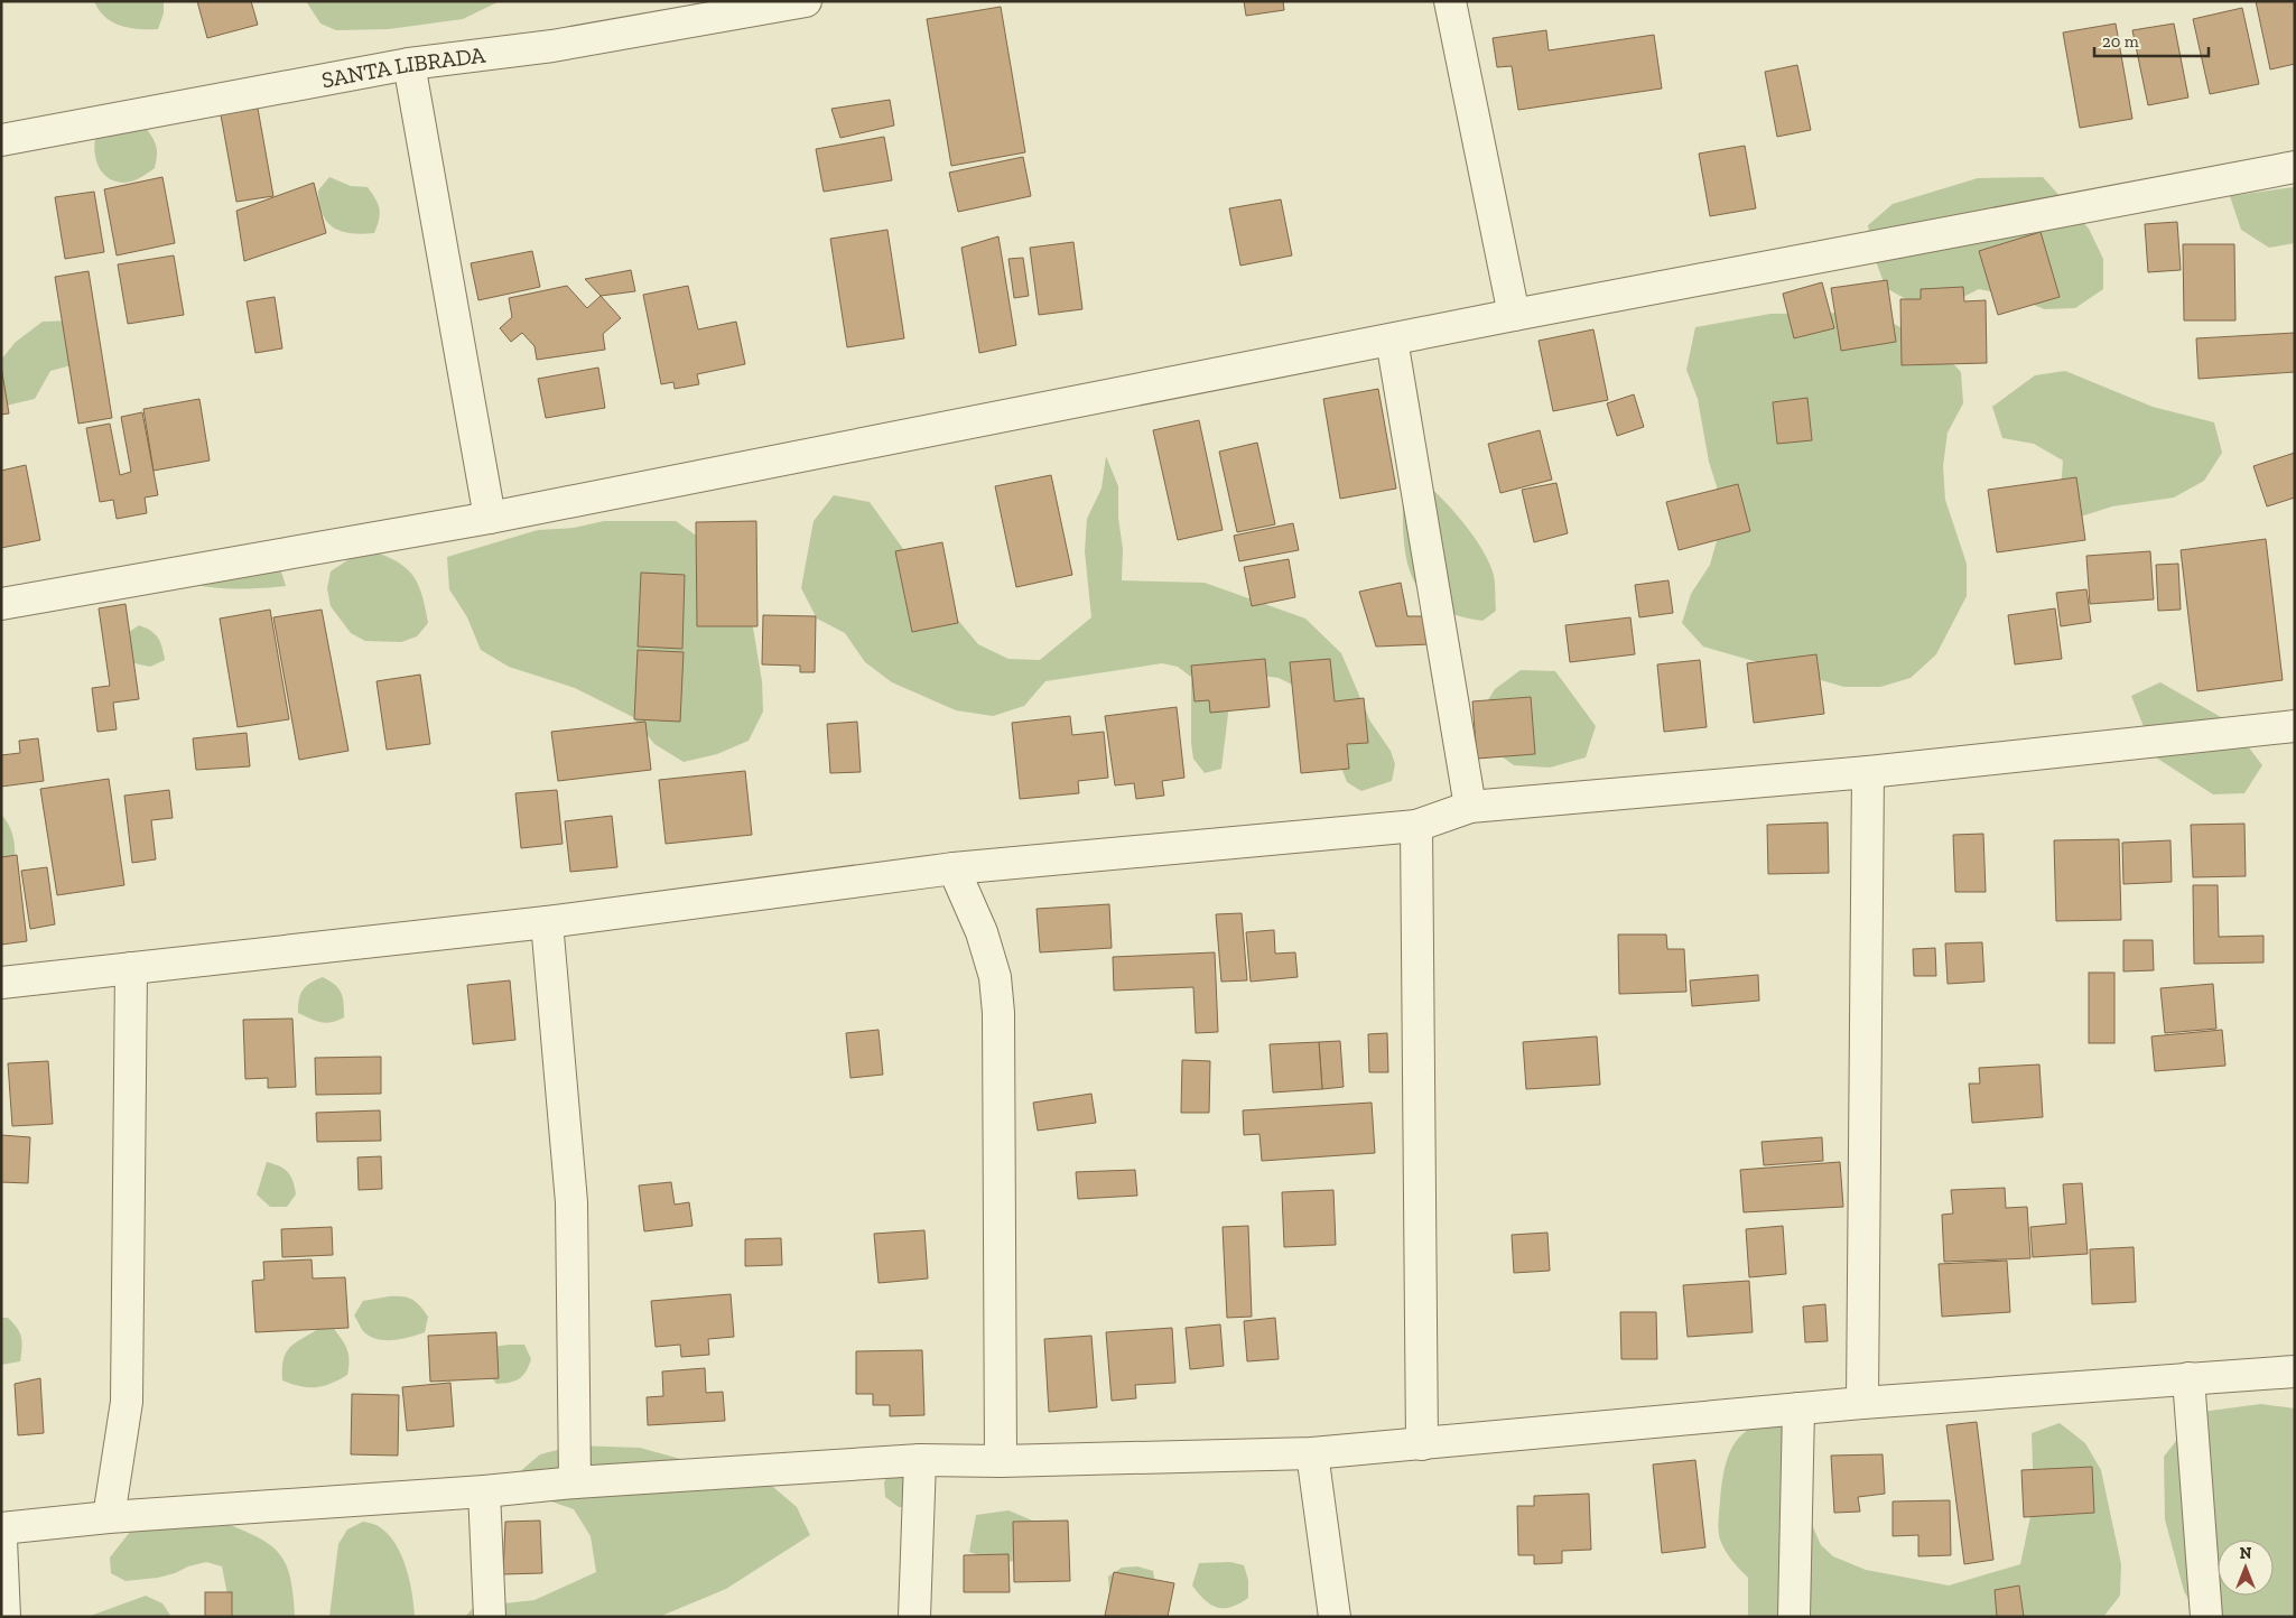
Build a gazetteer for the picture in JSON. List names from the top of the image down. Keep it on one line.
{"streets":{"street":["SANTA LIBRADA"]},"scale_bar":"20 m","north":"top"}
